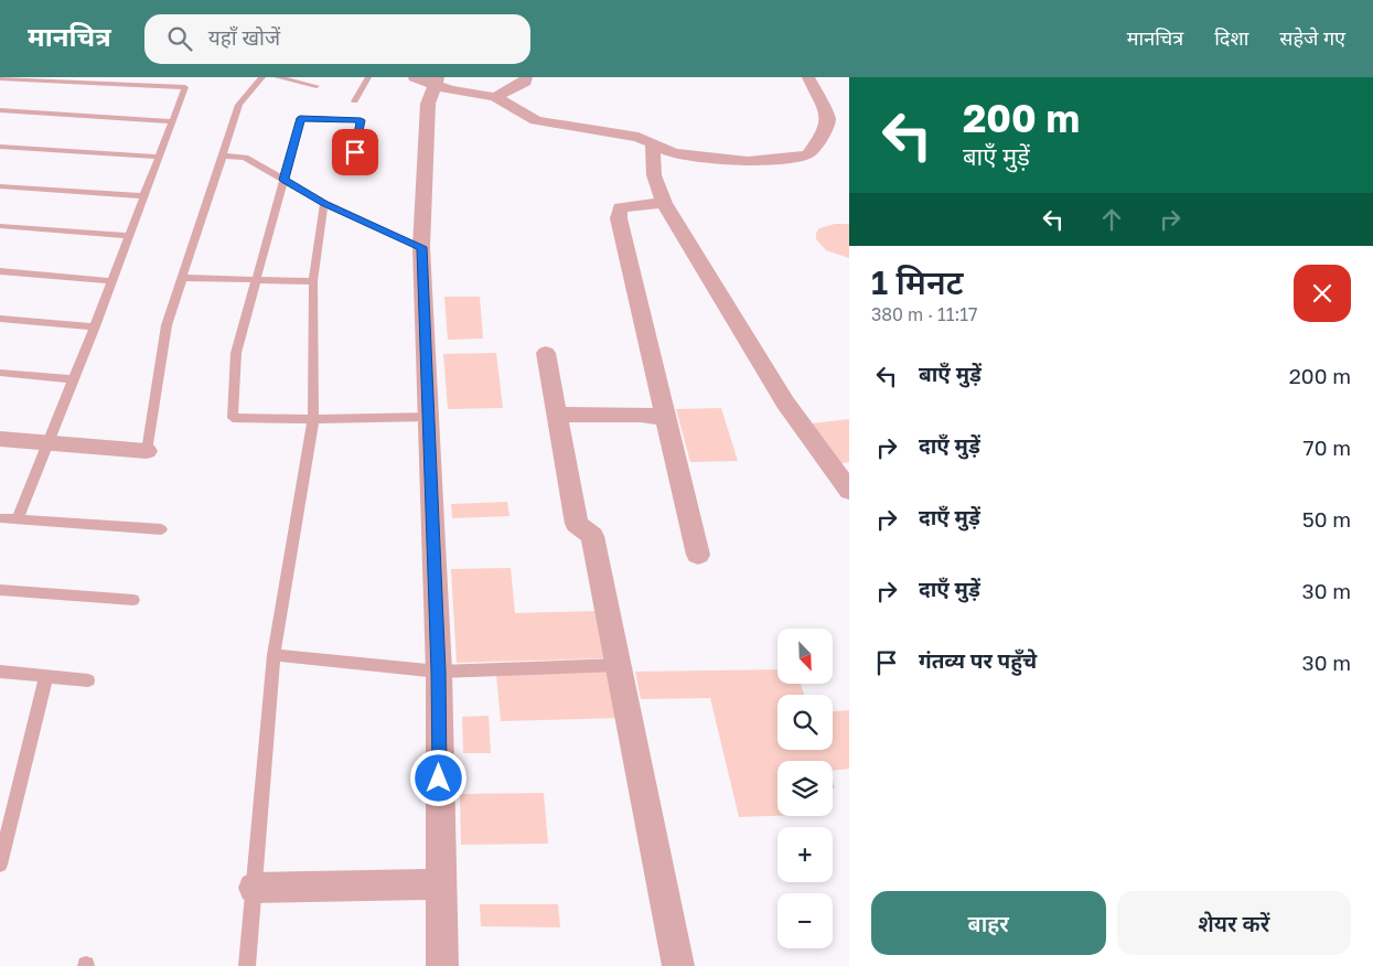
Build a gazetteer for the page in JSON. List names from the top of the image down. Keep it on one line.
{"north":"bottom right","page":{"header":"मानचित्र","search":"यहाँ खोजें","nav":["मानचित्र","दिशा","सहेजे गए"],"turn":["200 m","बाएँ मुड़ें"],"heading":["1 मिनट","380 m · 11:17"],"list":[{"name":"बाएँ मुड़ें","value":"200 m"},{"name":"दाएँ मुड़ें","value":"70 m"},{"name":"दाएँ मुड़ें","value":"50 m"},{"name":"दाएँ मुड़ें","value":"30 m"},{"name":"गंतव्य पर पहुँचे","value":"30 m"}],"map_buttons":["+","−"],"buttons":["बाहर","शेयर करें"]}}
